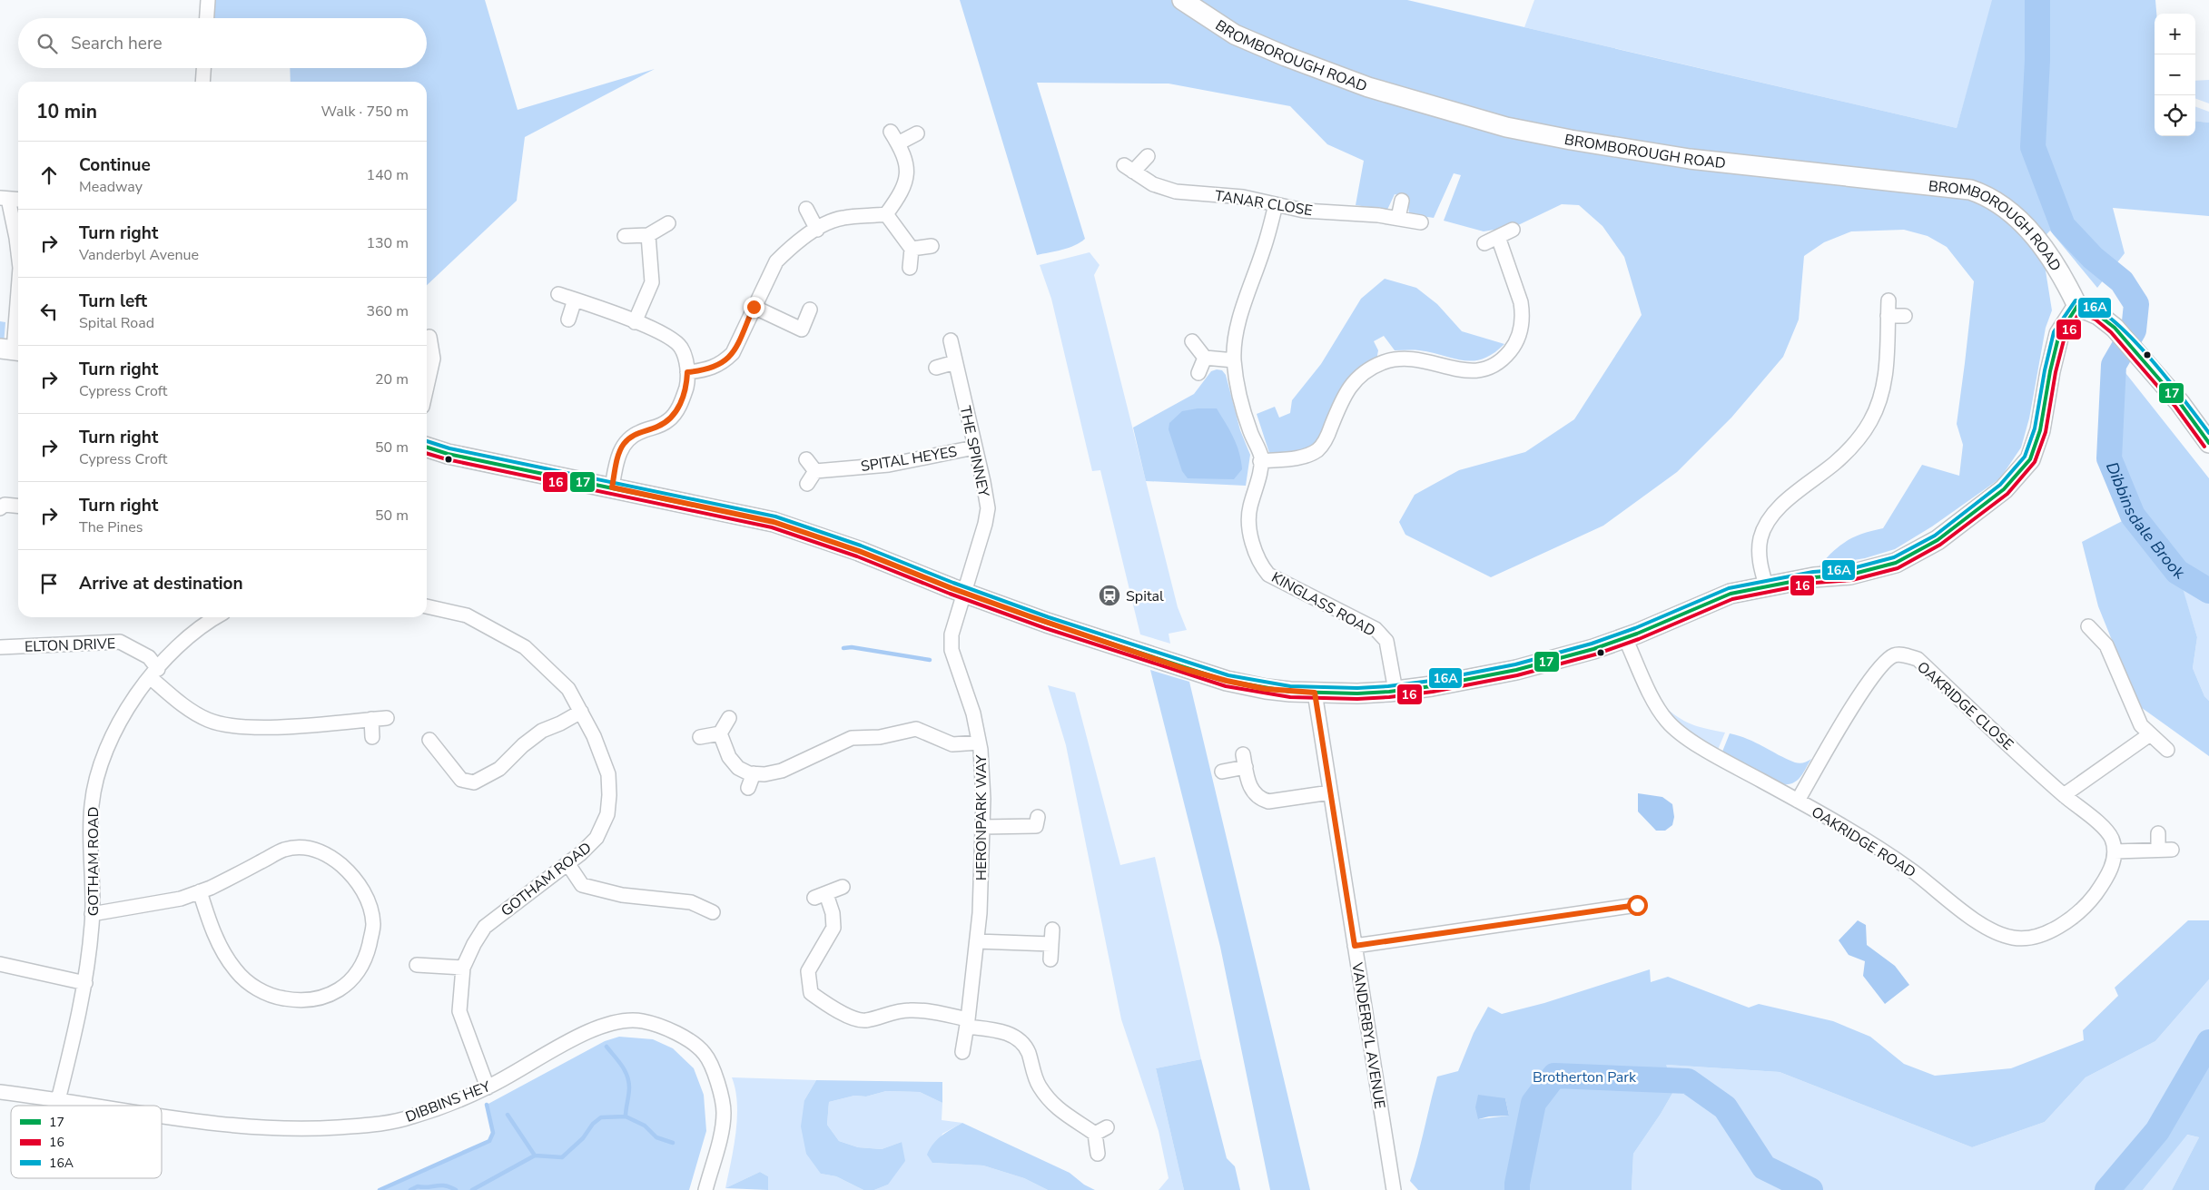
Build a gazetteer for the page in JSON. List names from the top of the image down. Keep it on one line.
{"streets":{"main road":["BROMBOROUGH ROAD"],"street":["TANAR CLOSE","THE SPINNEY","SPITAL HEYES","KINGLASS ROAD","ELTON DRIVE","OAKRIDGE CLOSE","HERONPARK WAY","OAKRIDGE ROAD","GOTHAM ROAD","VANDERBYL AVENUE","DIBBINS HEY"]},"crossings":[["TANAR CLOSE","KINGLASS ROAD"],["THE SPINNEY","SPITAL HEYES"],["THE SPINNEY","HERONPARK WAY"],["ELTON DRIVE","GOTHAM ROAD"],["OAKRIDGE CLOSE","OAKRIDGE ROAD"],["GOTHAM ROAD","DIBBINS HEY"]],"water":["Dibbinsdale Brook"],"parks":["Brotherton Park"],"places":{"station":["Spital"]},"lines":["transit line 16A","transit line 17","transit line 16"],"legend":["17","16","16A"],"page":{"map_buttons":["+","−"],"search":"Search here","heading":["10 min","Walk · 750 m"],"list":[["Continue","Meadway","140 m"],["Turn right","Vanderbyl Avenue","130 m"],["Turn left","Spital Road","360 m"],["Turn right","Cypress Croft","20 m"],["Turn right","Cypress Croft","50 m"],["Turn right","The Pines","50 m"],"Arrive at destination"]}}
